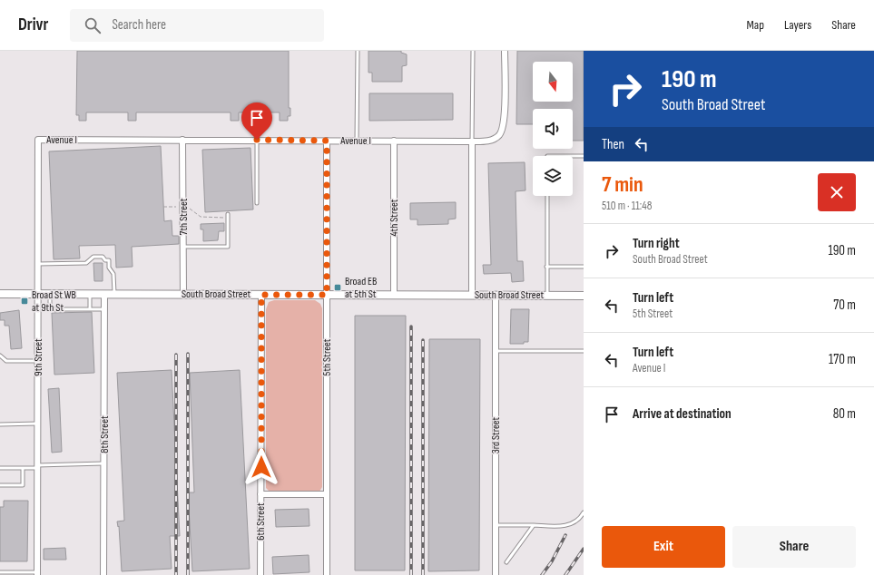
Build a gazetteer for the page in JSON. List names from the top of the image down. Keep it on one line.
{"streets":{"street":["Avenue I","7th Street","4th Street","South Broad Street","9th Street","5th Street","8th Street","3rd Street","6th Street"]},"crossings":[["Avenue I","7th Street"],["Avenue I","4th Street"],["Avenue I","9th Street"],["Avenue I","5th Street"],["7th Street","South Broad Street"],["4th Street","South Broad Street"],["South Broad Street","9th Street"],["South Broad Street","5th Street"],["South Broad Street","8th Street"],["South Broad Street","3rd Street"],["South Broad Street","6th Street"]],"places":{"transit":["Broad EB at 5th St","Broad St WB at 9th St"]},"north":"bottom","page":{"header":"Drivr","search":"Search here","nav":["Map","Layers","Share"],"turn":["190 m","South Broad Street"],"then":"Then","heading":["7 min","510 m · 11:48"],"list":[{"name":"Turn right","note":"South Broad Street","value":"190 m"},{"name":"Turn left","note":"5th Street","value":"70 m"},{"name":"Turn left","note":"Avenue I","value":"170 m"},{"name":"Arrive at destination","value":"80 m"}],"buttons":["Exit","Share"]}}
